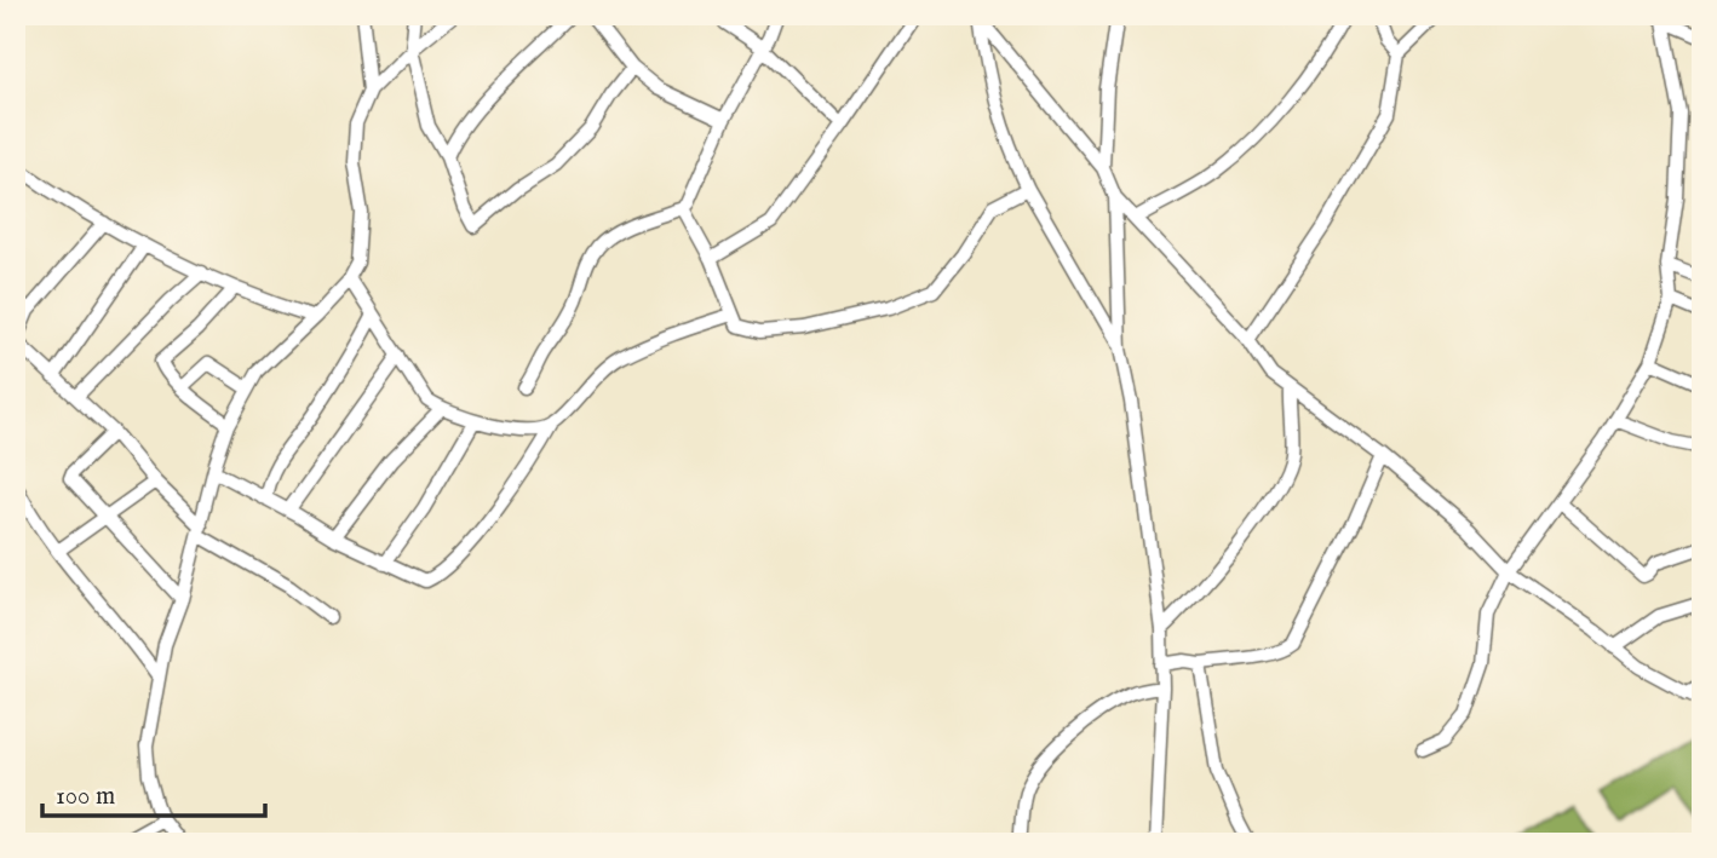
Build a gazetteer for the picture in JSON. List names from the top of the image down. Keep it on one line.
{"scale_bar":"100 m"}
